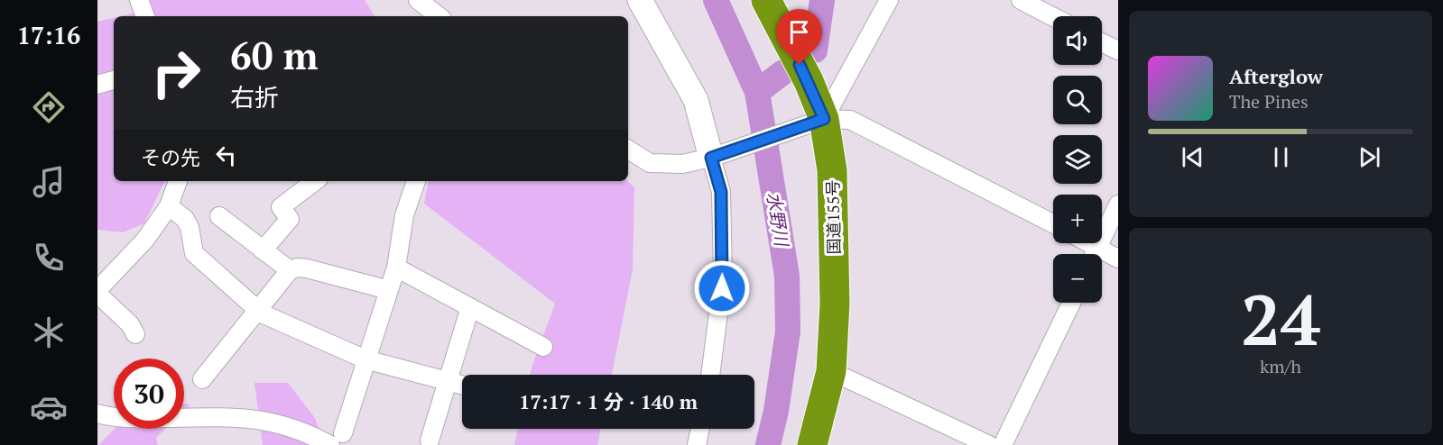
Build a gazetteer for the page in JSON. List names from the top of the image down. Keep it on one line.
{"streets":{"highway":["国道155号"]},"water":["水野川"],"page":{"tabs":"17:16","map_buttons":["+","−"],"turn":["60 m","右折"],"song":["Afterglow","The Pines"],"then":"その先","tile":["24","km/h"],"limit":"30","trip":"17:17 · 1 分 · 140 m"}}
